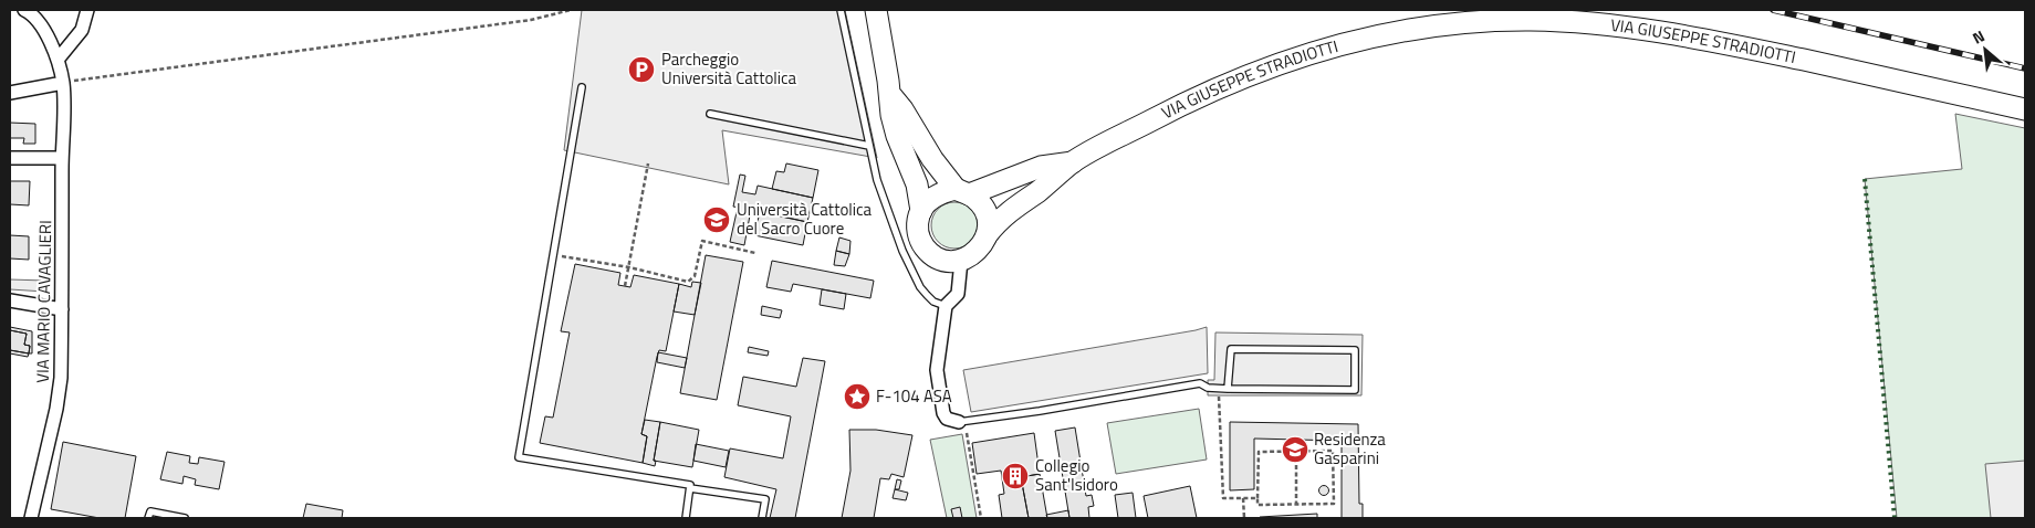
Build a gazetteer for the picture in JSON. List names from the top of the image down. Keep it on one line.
{"streets":{"main road":["VIA GIUSEPPE STRADIOTTI"],"street":["VIA MARIO CAVAGLIERI"]},"places":{"parking":["Parcheggio Università Cattolica"],"school or university":["Università Cattolica del Sacro Cuore","Residenza Gasparini"],"place":["F-104 ASA"],"building":["Collegio Sant'Isidoro"]},"north":"top left"}
